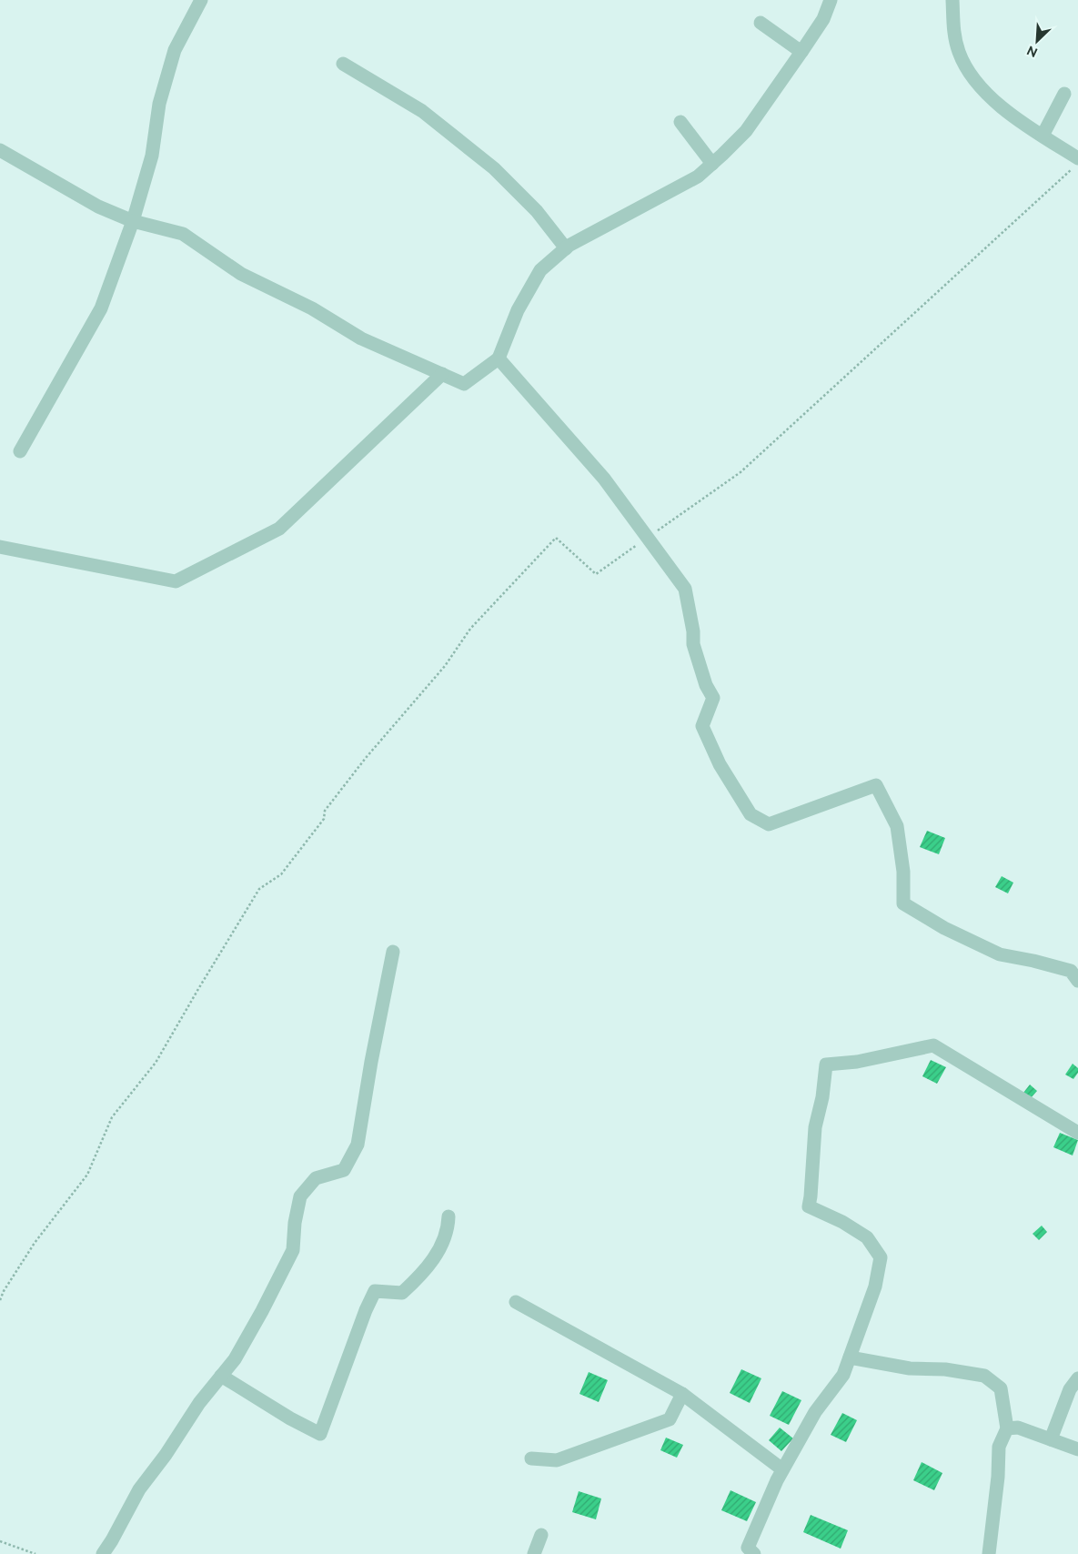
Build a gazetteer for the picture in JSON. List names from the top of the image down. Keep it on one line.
{"north":"bottom left"}
